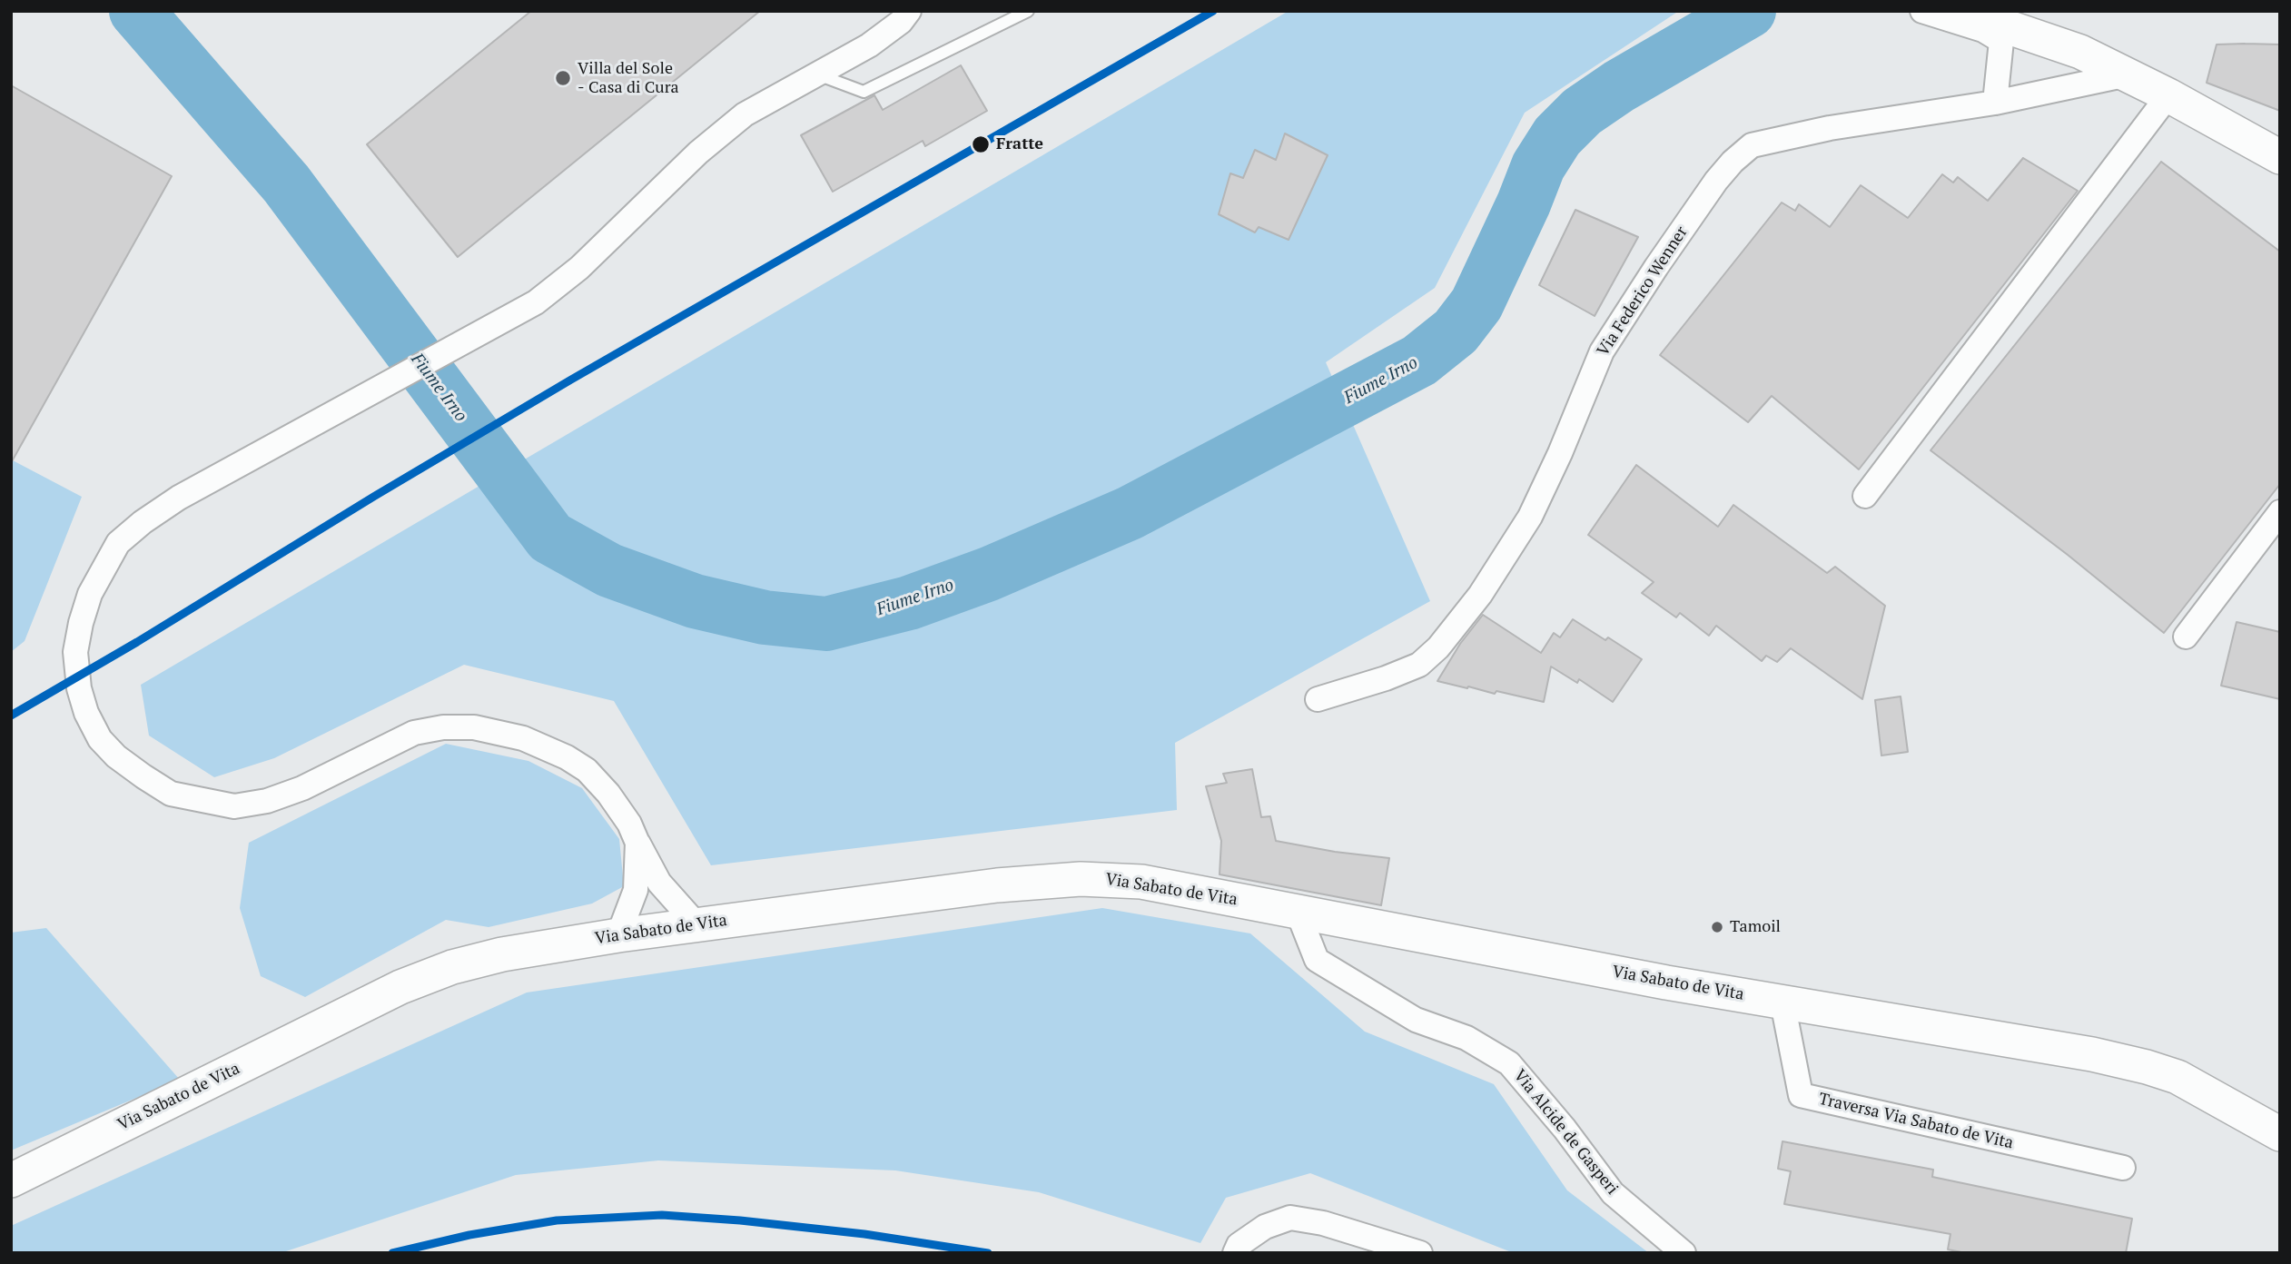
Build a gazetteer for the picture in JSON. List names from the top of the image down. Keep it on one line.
{"streets":{"street":["Via Federico Wenner","Via Sabato de Vita","Traversa Via Sabato de Vita","Via Alcide de Gasperi"]},"crossings":[["Via Sabato de Vita","Traversa Via Sabato de Vita"],["Via Sabato de Vita","Via Alcide de Gasperi"]],"water":["Fiume Irno"],"places":["Villa del Sole - Casa di Cura","Fratte","Tamoil"]}
